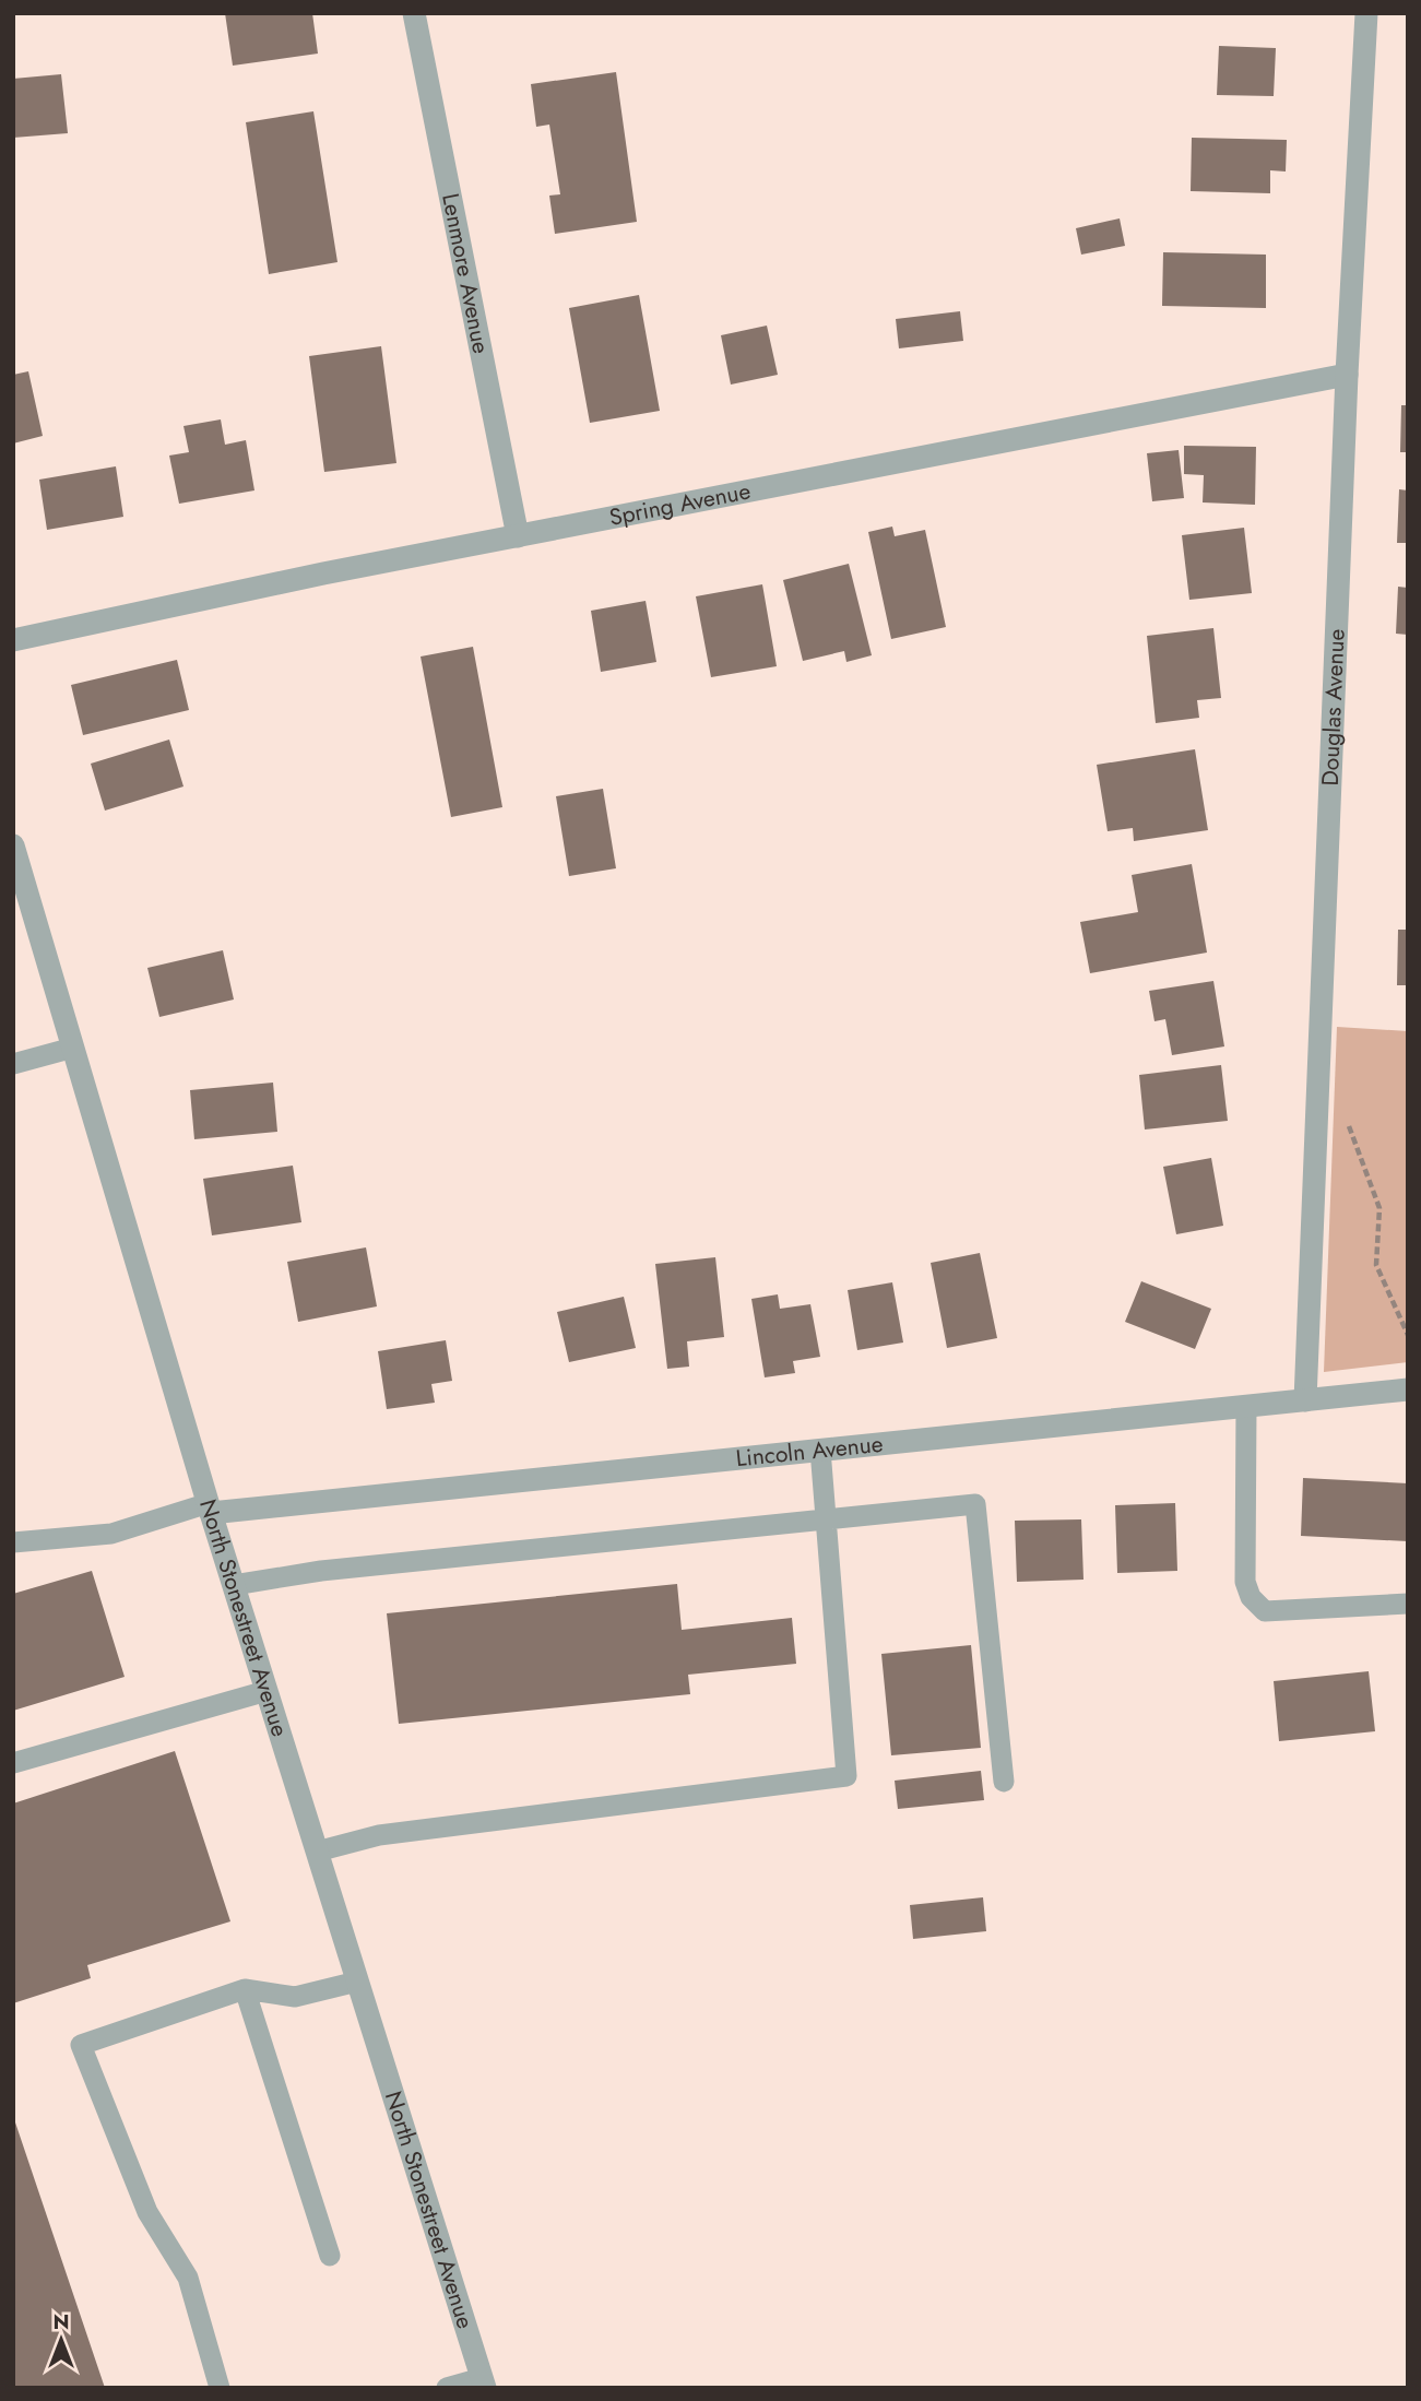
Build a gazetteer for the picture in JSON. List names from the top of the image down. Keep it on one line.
{"streets":{"street":["Lenmore Avenue","Spring Avenue","Douglas Avenue","Lincoln Avenue","North Stonestreet Avenue"]},"crossings":[["Lenmore Avenue","Spring Avenue"],["Spring Avenue","Douglas Avenue"],["Douglas Avenue","Lincoln Avenue"],["Lincoln Avenue","North Stonestreet Avenue"]],"north":"top"}
